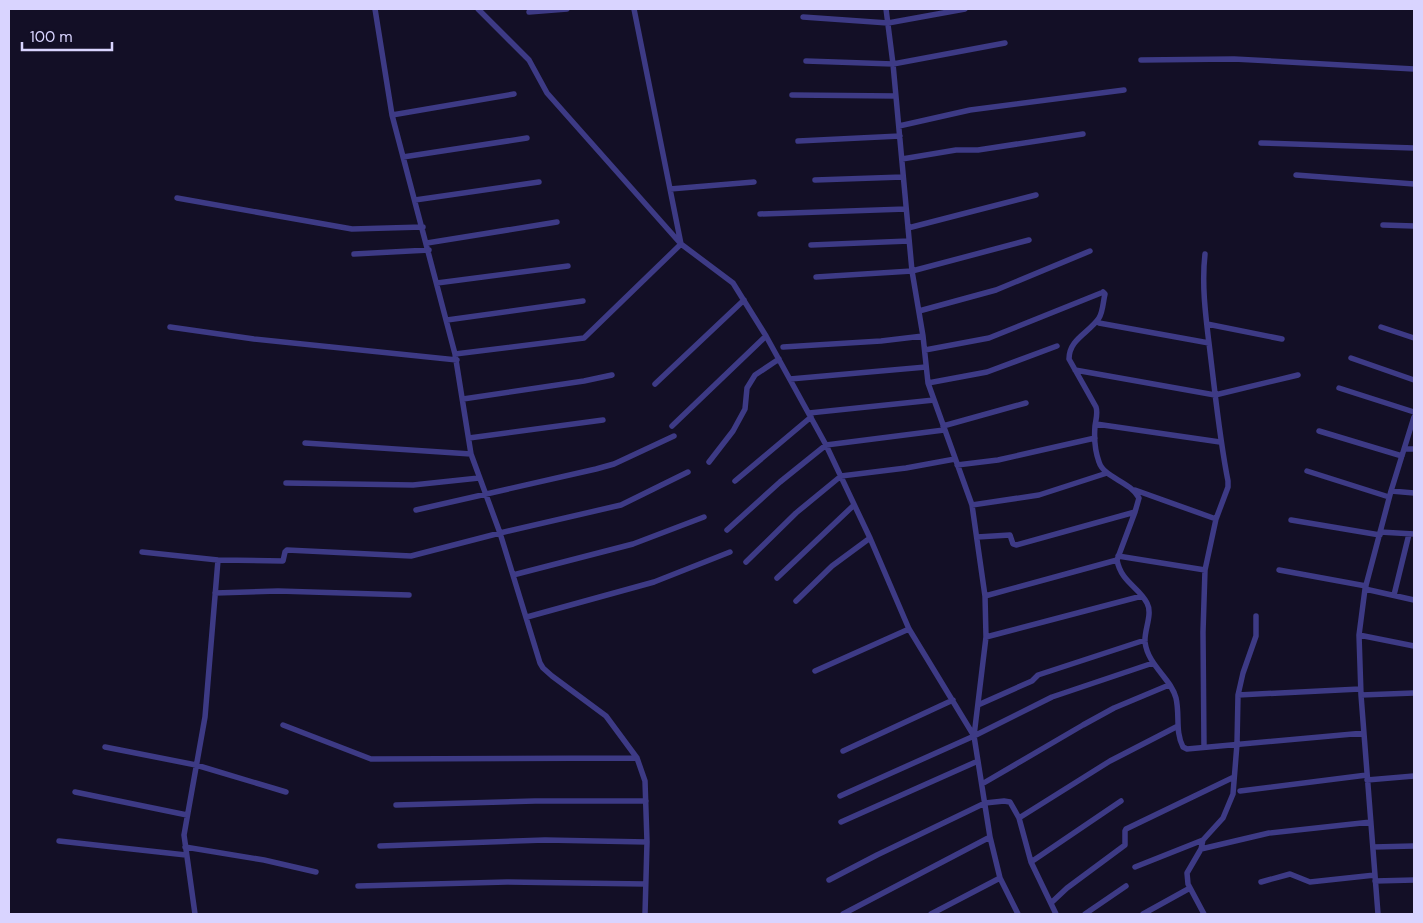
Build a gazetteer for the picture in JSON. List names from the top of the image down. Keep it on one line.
{"scale_bar":"100 m"}
